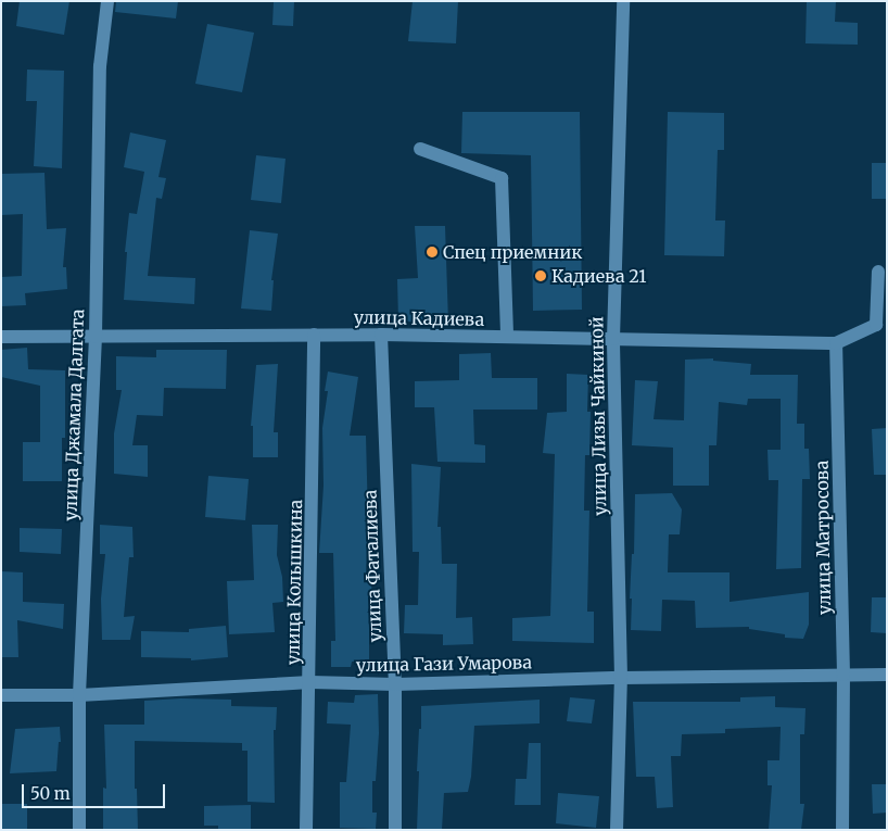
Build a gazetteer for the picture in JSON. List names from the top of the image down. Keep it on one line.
{"streets":{"street":["улица Кадиева","улица Джамала Далгата","улица Лизы Чайкиной","улица Матросова","улица Фаталиева","улица Колышкина","улица Гази Умарова"]},"crossings":[["улица Кадиева","улица Джамала Далгата"],["улица Кадиева","улица Лизы Чайкиной"],["улица Кадиева","улица Матросова"],["улица Кадиева","улица Фаталиева"],["улица Кадиева","улица Колышкина"],["улица Джамала Далгата","улица Гази Умарова"],["улица Лизы Чайкиной","улица Гази Умарова"],["улица Матросова","улица Гази Умарова"],["улица Фаталиева","улица Гази Умарова"],["улица Колышкина","улица Гази Умарова"]],"places":["Спец приемник","Кадиева 21"],"scale_bar":"50 m"}
